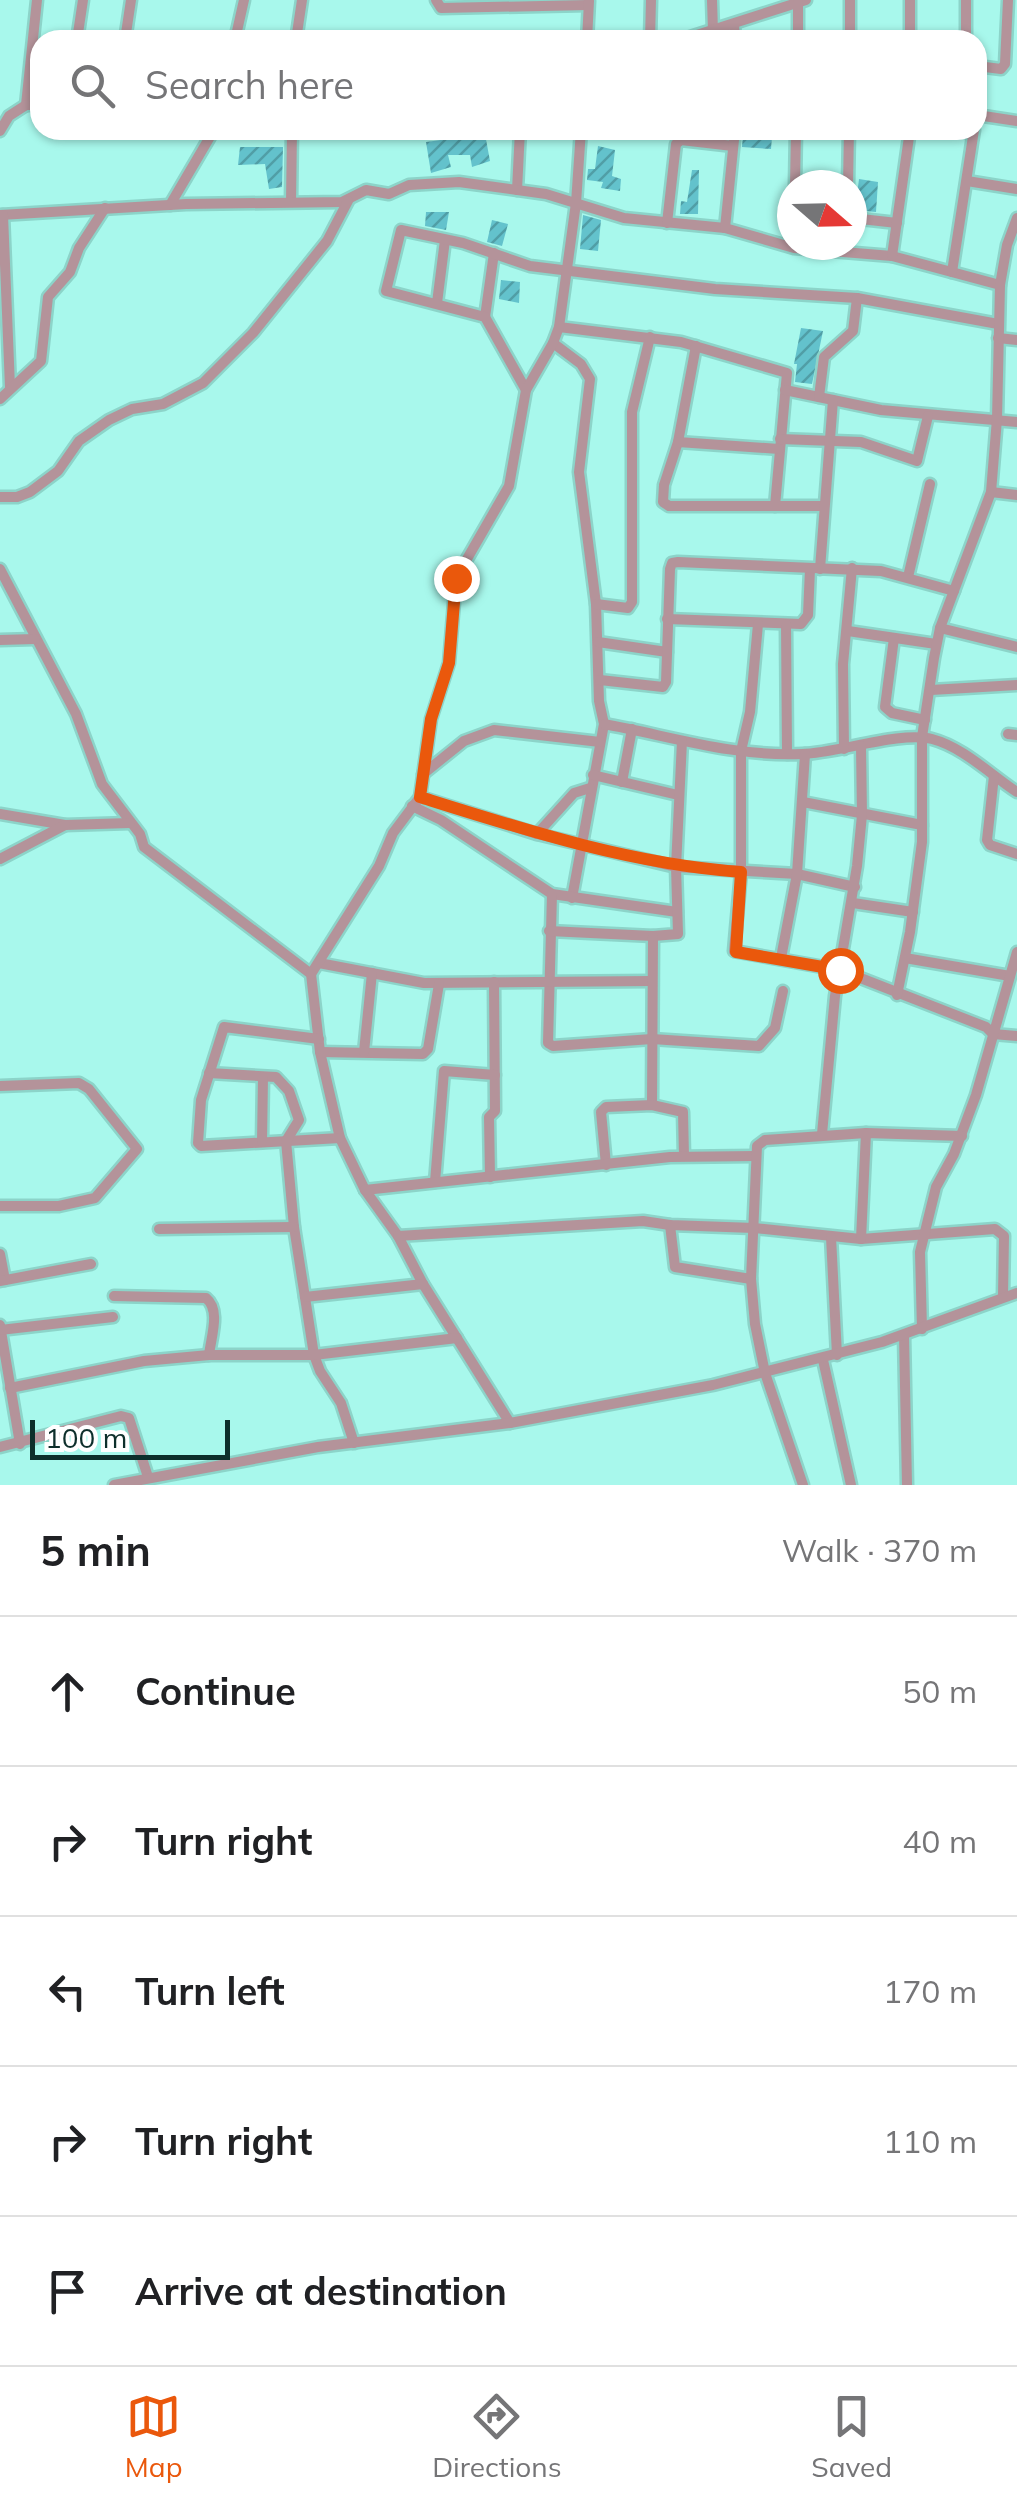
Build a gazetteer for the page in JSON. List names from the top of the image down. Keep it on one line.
{"scale_bar":"100 m","north":"right","page":{"search":"Search here","scale":"100 m","heading":["5 min","Walk · 370 m"],"list":[["Continue","50 m"],["Turn right","40 m"],["Turn left","170 m"],["Turn right","110 m"],"Arrive at destination"],"nav":["Map","Directions","Saved"]}}
